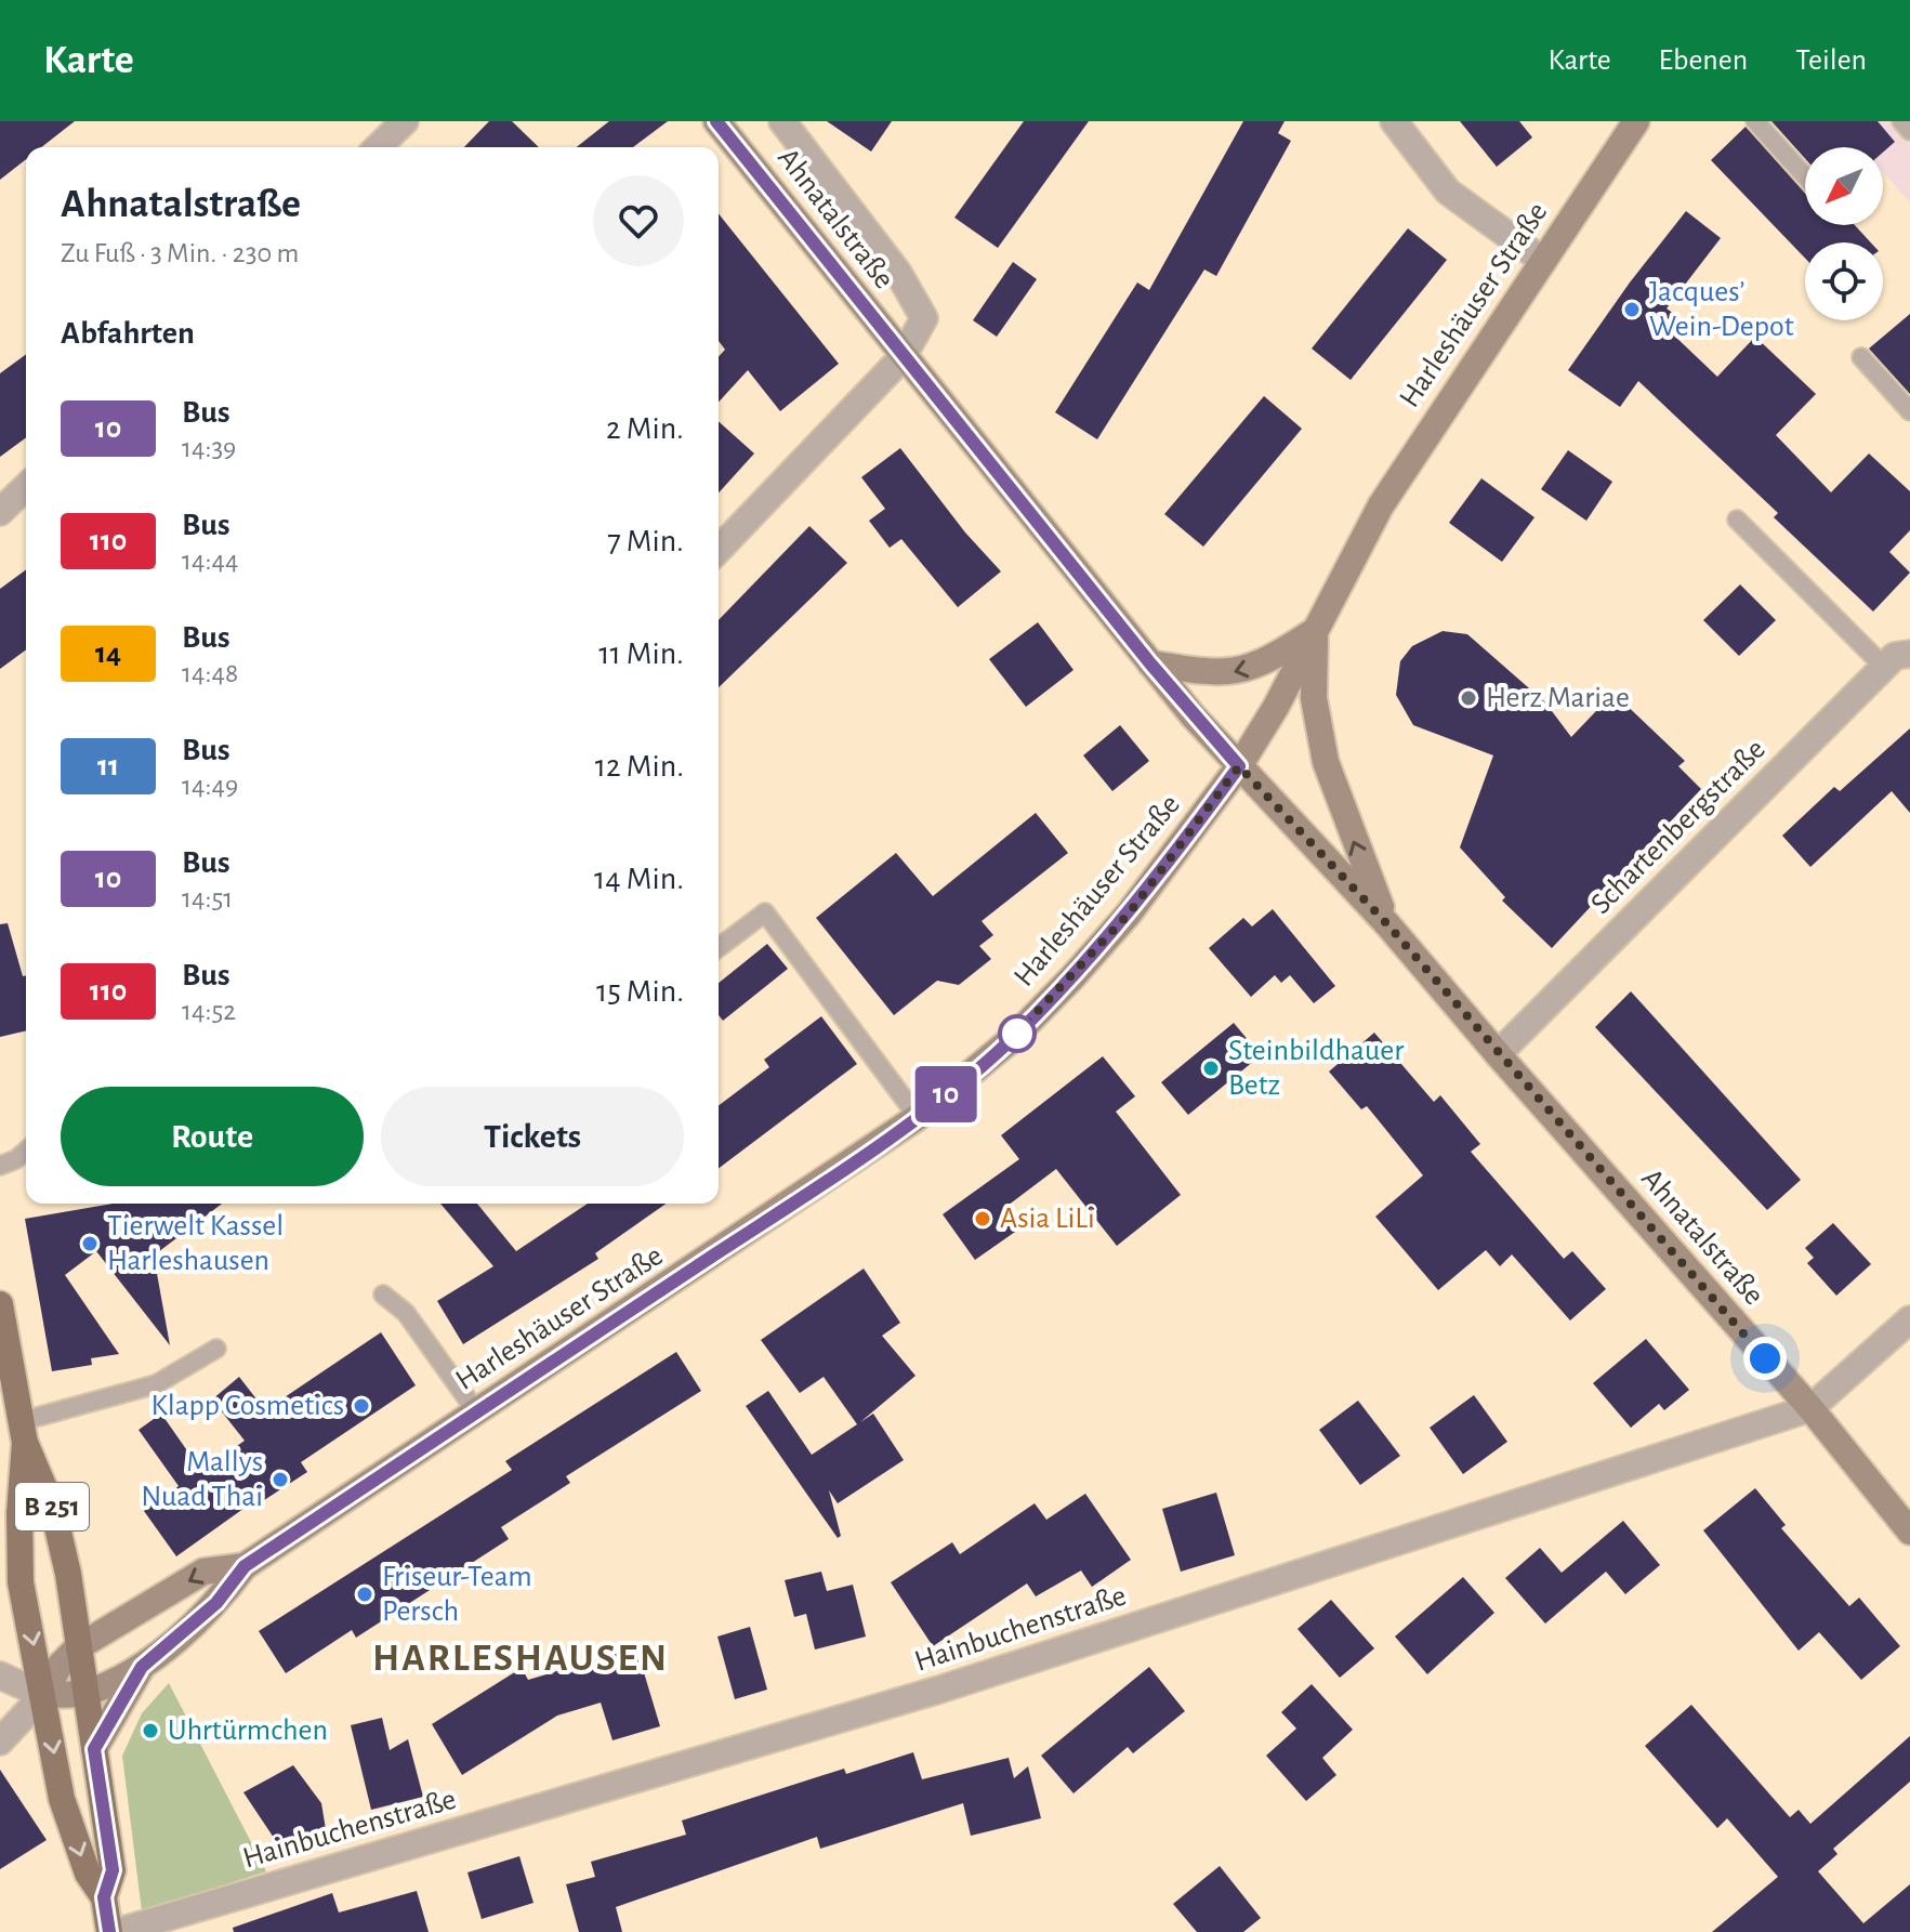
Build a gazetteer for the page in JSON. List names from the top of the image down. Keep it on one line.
{"streets":{"main road":["Ahnatalstraße","Harleshäuser Straße","B 251"],"street":["Schartenbergstraße","Hainbuchenstraße"]},"crossings":[["Ahnatalstraße","Harleshäuser Straße"],["Ahnatalstraße","Schartenbergstraße"],["Ahnatalstraße","Hainbuchenstraße"],["Harleshäuser Straße","B 251"]],"districts":["HARLESHAUSEN"],"places":["Jacques’ Wein-Depot","Herz Mariae","Steinbildhauer Betz","Asia LiLi","Tierwelt Kassel Harleshausen","Klapp Cosmetics","Mallys Nuad Thai","Friseur-Team Persch","Uhrtürmchen"],"lines":["bus line 10"],"north":"bottom left","page":{"header":"Karte","nav":["Karte","Ebenen","Teilen"],"on_map":"10","heading":[["Ahnatalstraße","Zu Fuß · 3 Min. · 230 m"],"Abfahrten"],"list":[{"mark":"10","name":"Bus","note":"14:39","value":"2 Min."},{"mark":"110","name":"Bus","note":"14:44","value":"7 Min."},{"mark":"14","name":"Bus","note":"14:48","value":"11 Min."},{"mark":"11","name":"Bus","note":"14:49","value":"12 Min."},{"mark":"10","name":"Bus","note":"14:51","value":"14 Min."},{"mark":"110","name":"Bus","note":"14:52","value":"15 Min."}],"buttons":["Route","Tickets"]}}
